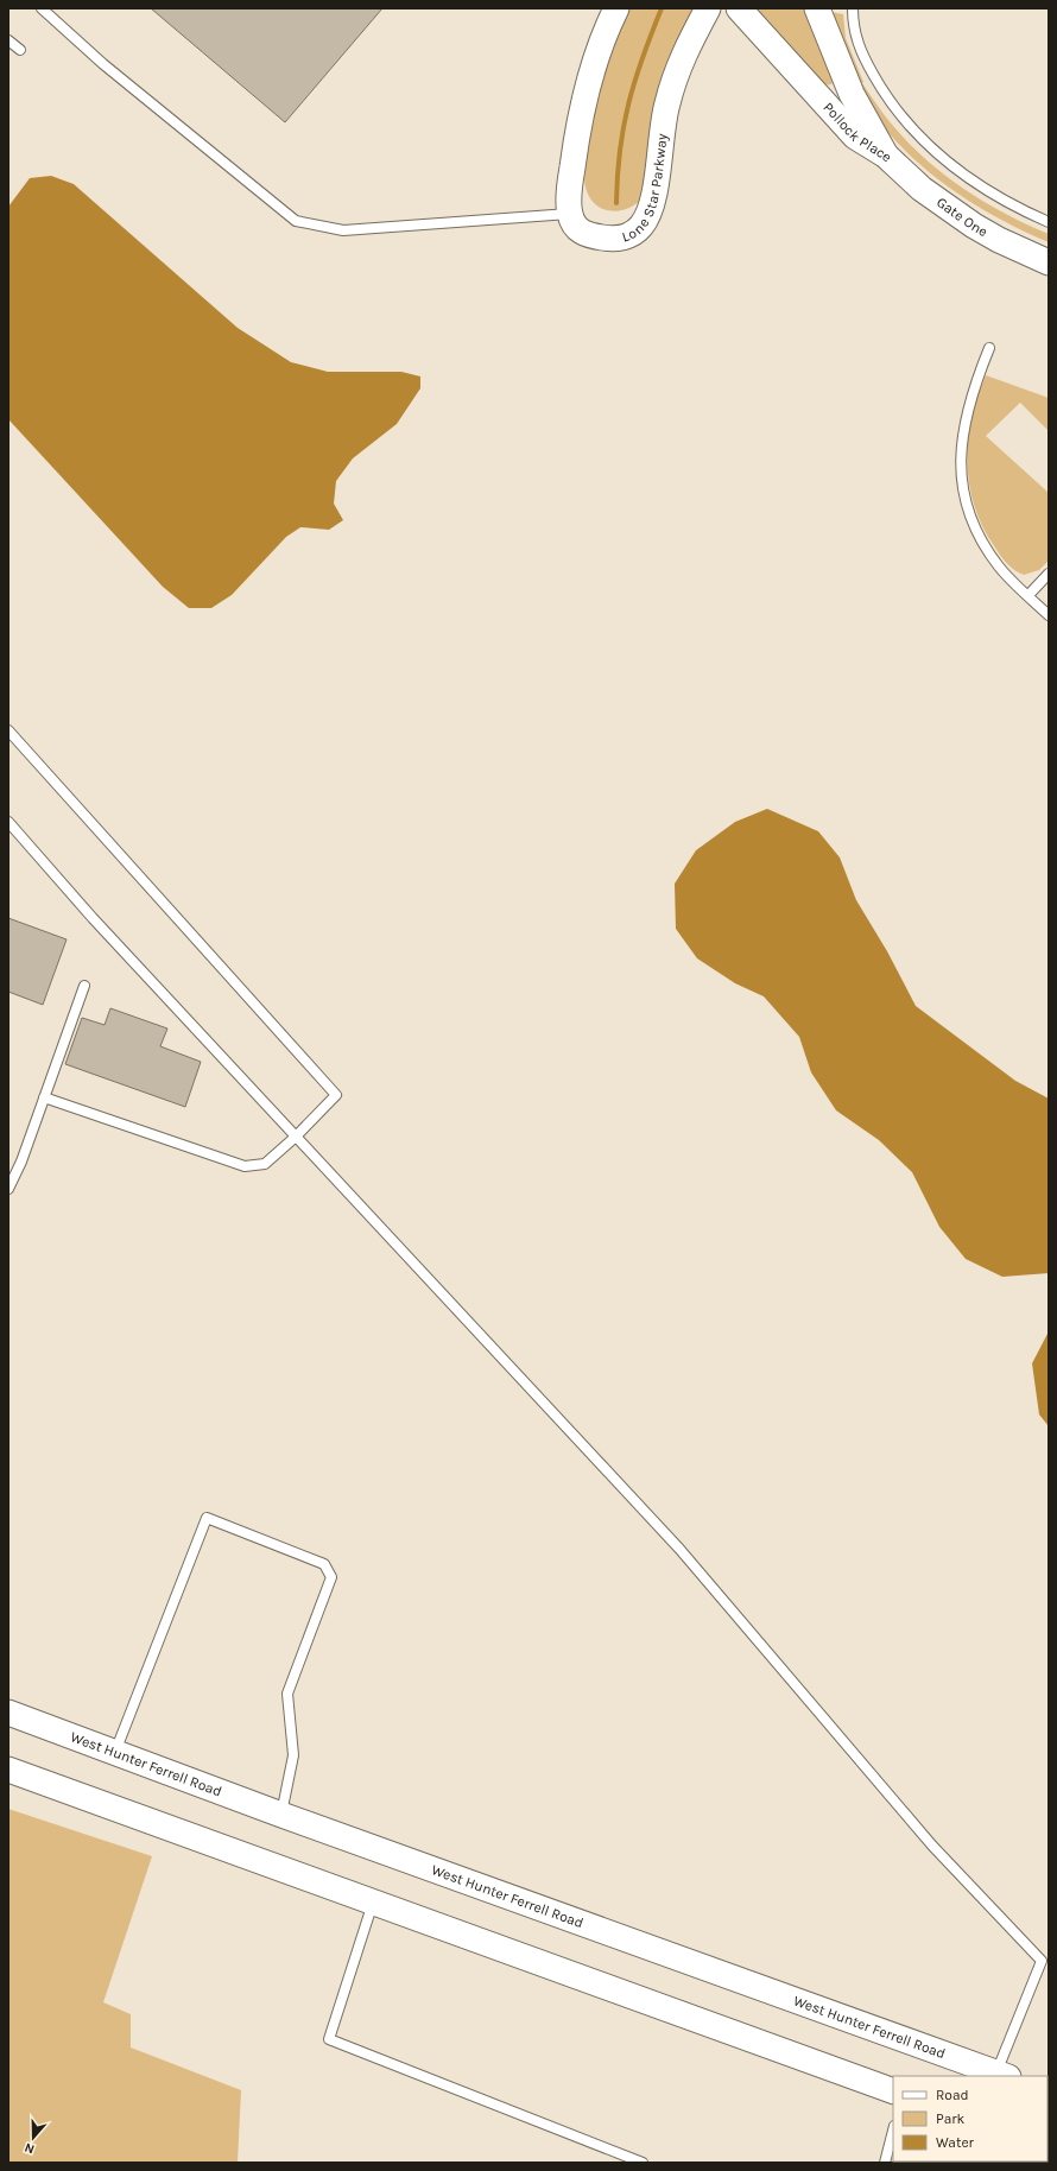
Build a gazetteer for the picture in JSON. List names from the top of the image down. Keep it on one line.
{"streets":{"main road":["Pollock Place","Lone Star Parkway","Gate One","West Hunter Ferrell Road"]},"crossings":[["Pollock Place","Gate One"]],"legend":["Road","Park","Water"],"north":"bottom"}
